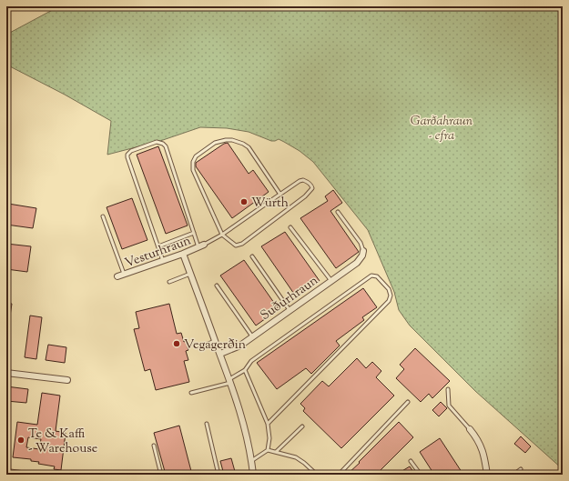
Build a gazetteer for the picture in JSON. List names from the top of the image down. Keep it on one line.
{"streets":{"street":["Vesturhraun","Suðurhraun"]},"parks":["Garðahraun - efra"],"places":["Würth","Vegagerðin","Te & Kaffi - Warehouse"]}
